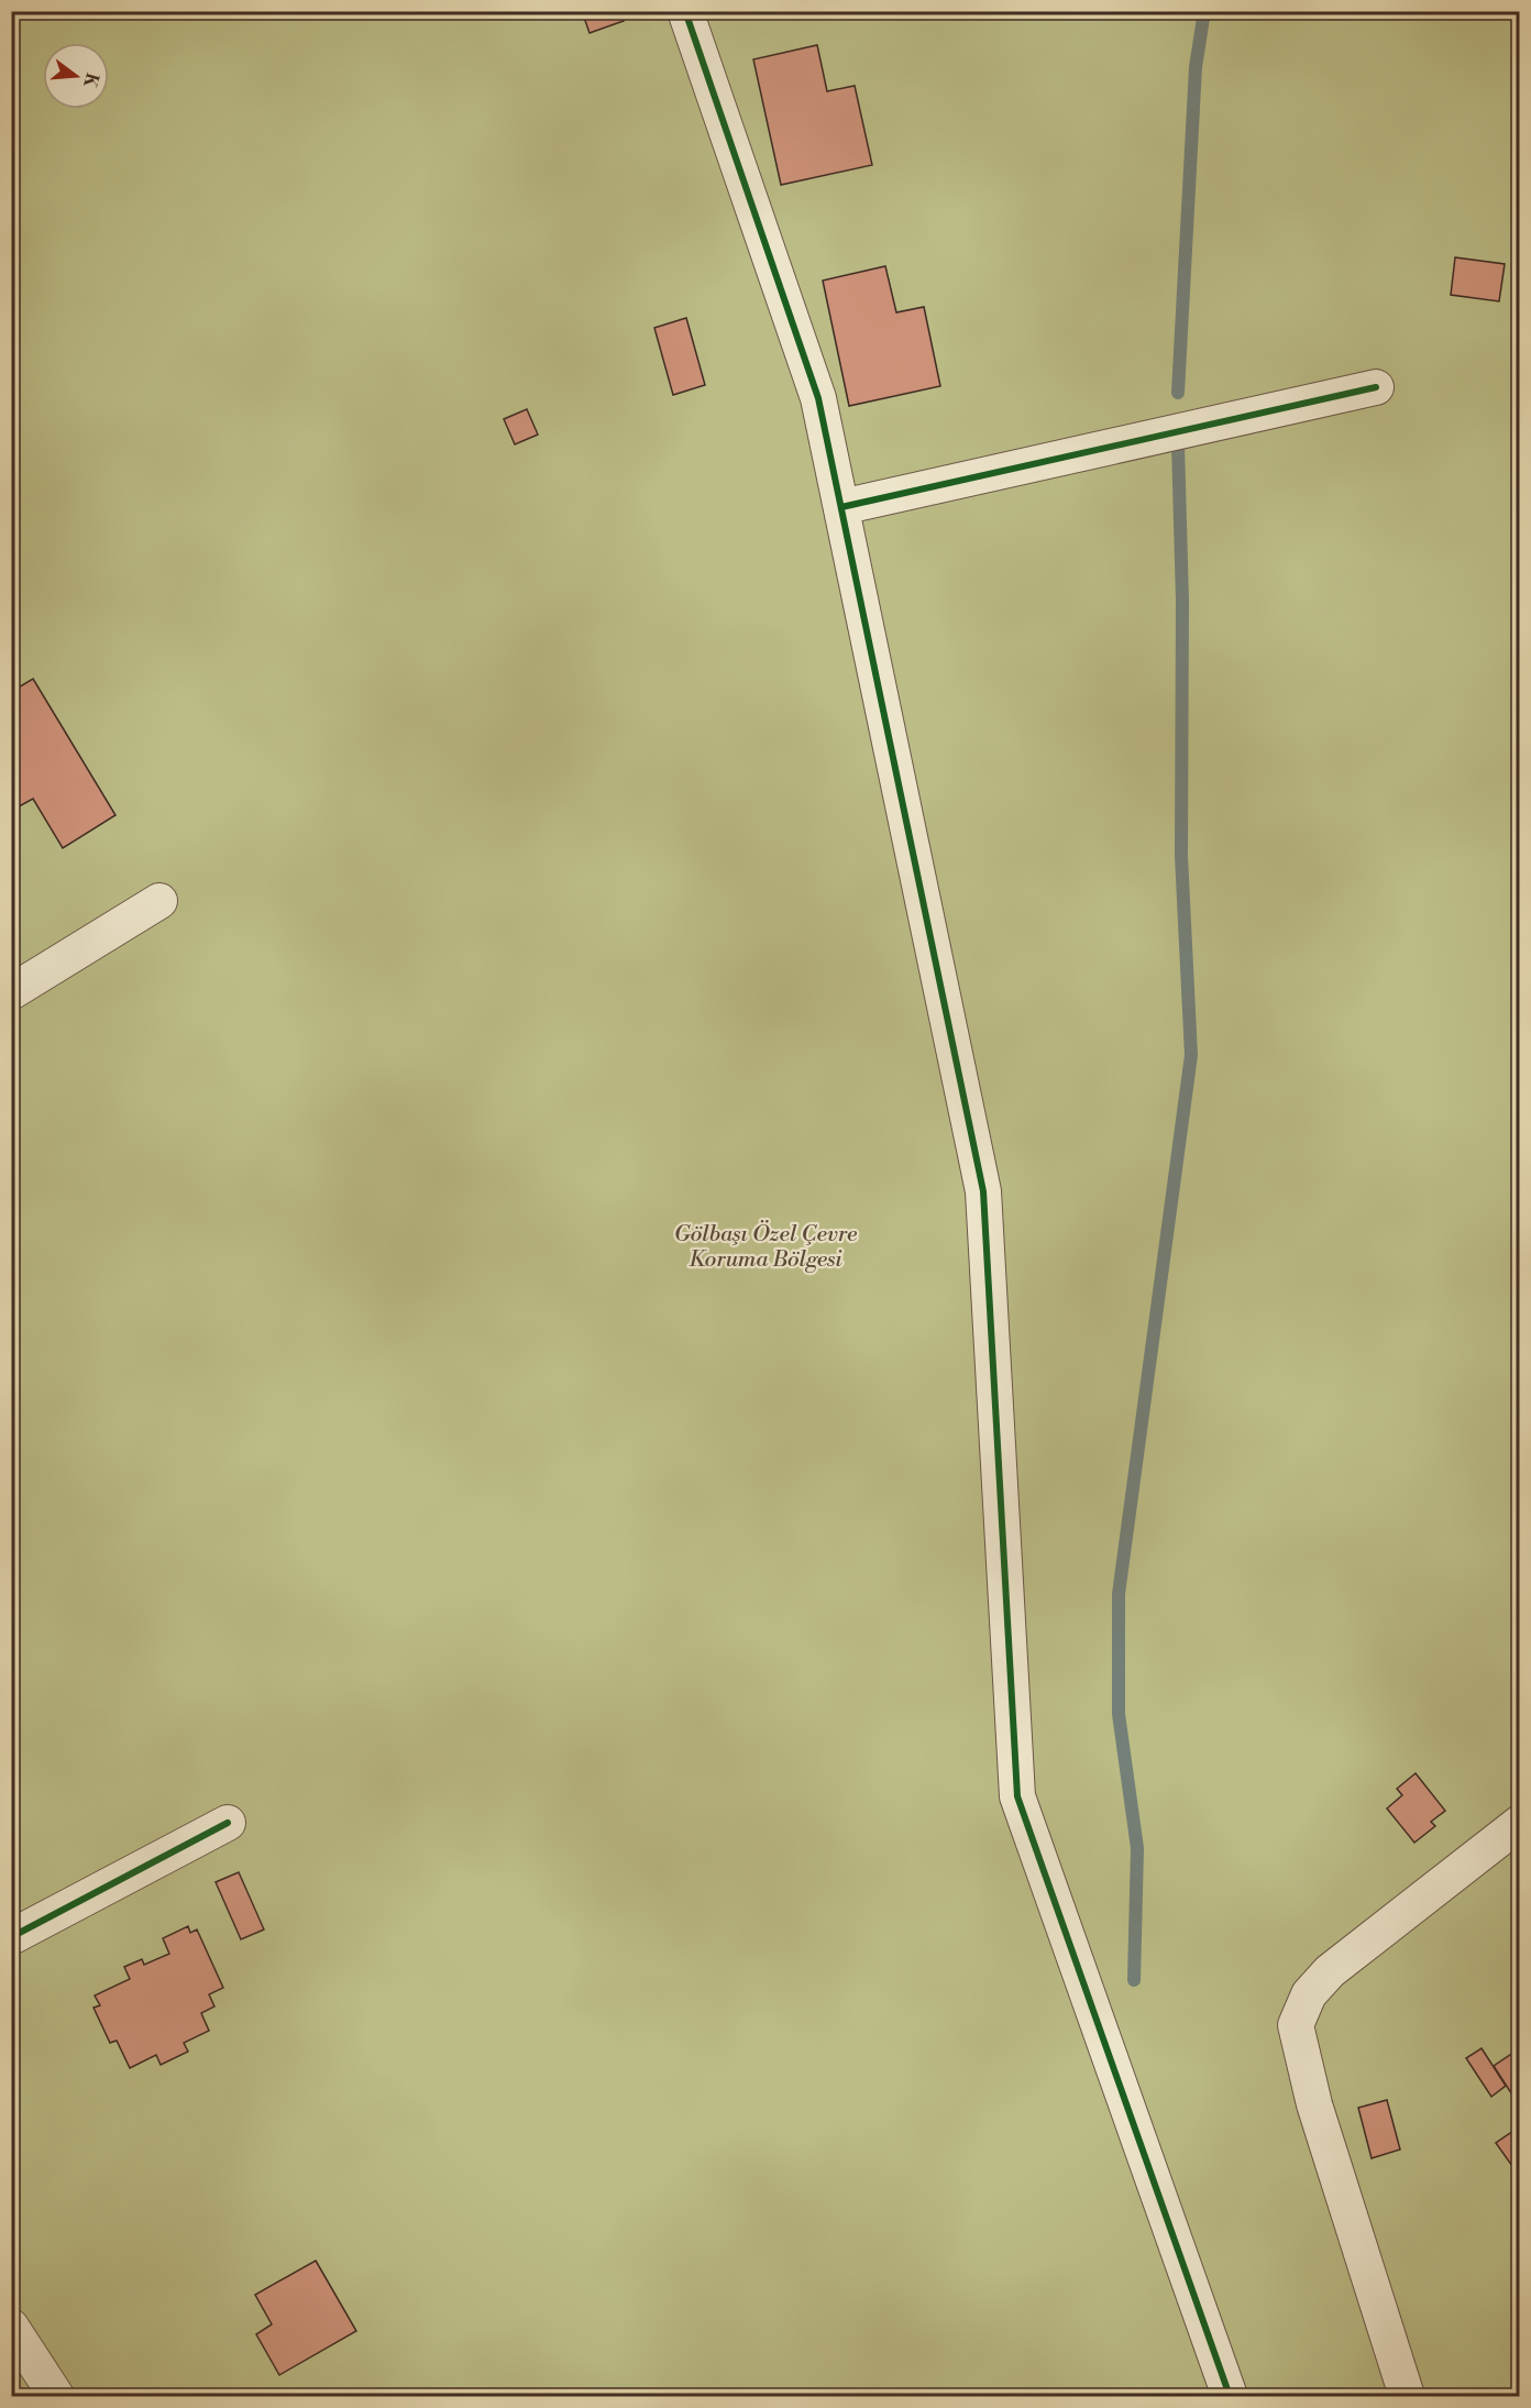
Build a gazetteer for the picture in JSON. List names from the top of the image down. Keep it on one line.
{"parks":["Gölbaşı Özel Çevre Koruma Bölgesi"],"north":"right"}
